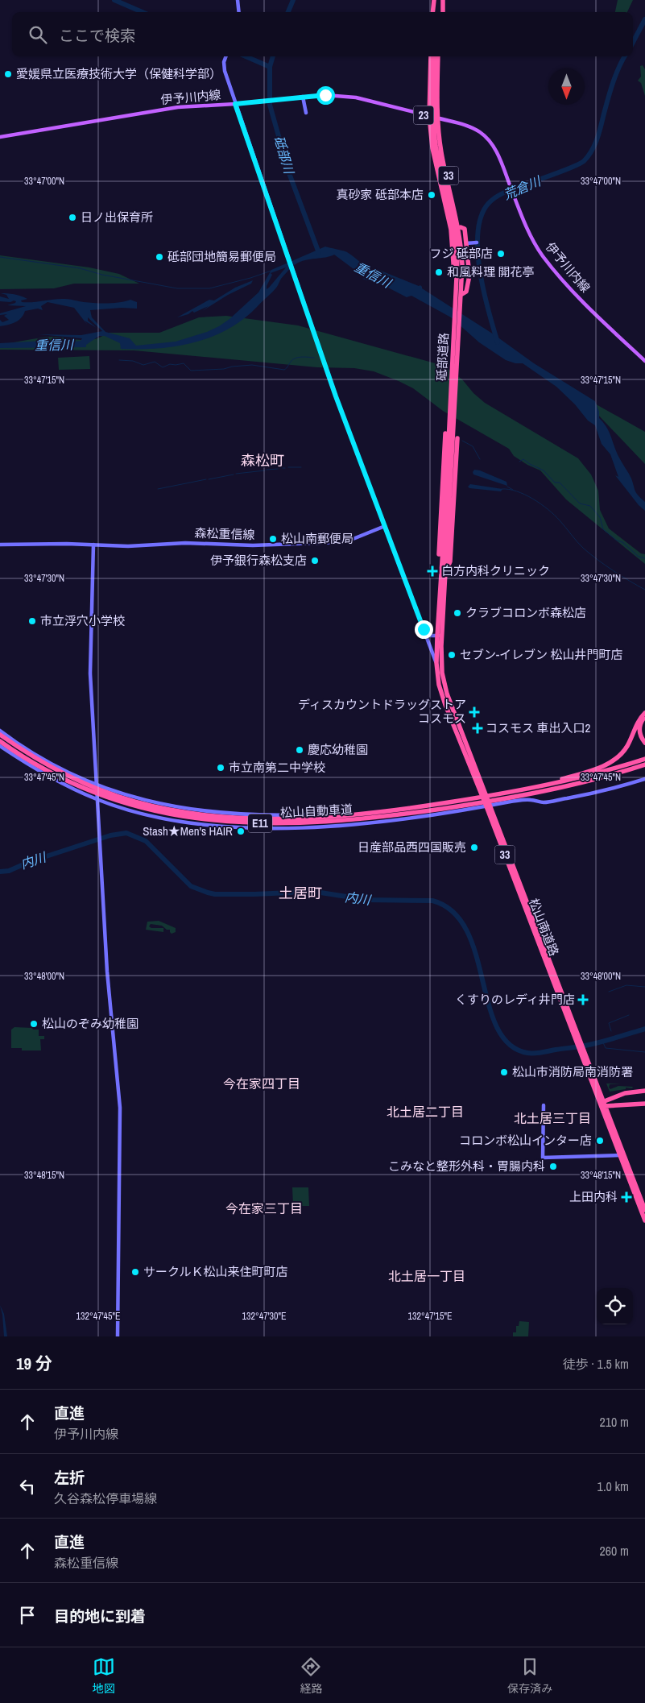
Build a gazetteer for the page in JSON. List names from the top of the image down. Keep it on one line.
{"streets":{"highway":["33","砥部道路","松山自動車道","E11","松山南道路"],"main road":["伊予川内線","23"],"street":["森松重信線"]},"crossings":[["伊予川内線","33"],["33","砥部道路"],["砥部道路","松山南道路"]],"districts":["森松町","土居町","今在家四丁目","北土居二丁目","北土居三丁目","今在家三丁目","北土居一丁目"],"water":["砥部川","荒倉川","重信川","内川"],"places":{"other":["愛媛県立医療技術大学（保健科学部）","真砂家 砥部本店","日ノ出保育所","フジ 砥部店","砥部団地簡易郵便局","和風料理 開花亭","松山南郵便局","伊予銀行森松支店","クラブコロンボ森松店","市立浮穴小学校","セブン-イレブン 松山井門町店","慶応幼稚園","市立南第二中学校","Stash★Men's HAIR","日産部品西四国販売","松山のぞみ幼稚園","松山市消防局南消防署","コロンボ松山インター店","こみなと整形外科・胃腸内科","サークルＫ松山来住町町店"],"health":["白方内科クリニック","ディスカウントドラッグストア コスモス","コスモス 車出入口2","くすりのレディ井門店","上田内科"]},"north":"bottom","page":{"search":"ここで検索","heading":["19 分","徒歩 · 1.5 km"],"list":[["直進","伊予川内線","210 m"],["左折","久谷森松停車場線","1.0 km"],["直進","森松重信線","260 m"],"目的地に到着"],"nav":["地図","経路","保存済み"]},"coordinates":["33°47'00\"N","33°47'15\"N","33°47'30\"N","33°47'45\"N","33°48'00\"N","33°48'15\"N","132°47'45\"E","132°47'30\"E","132°47'15\"E"]}
